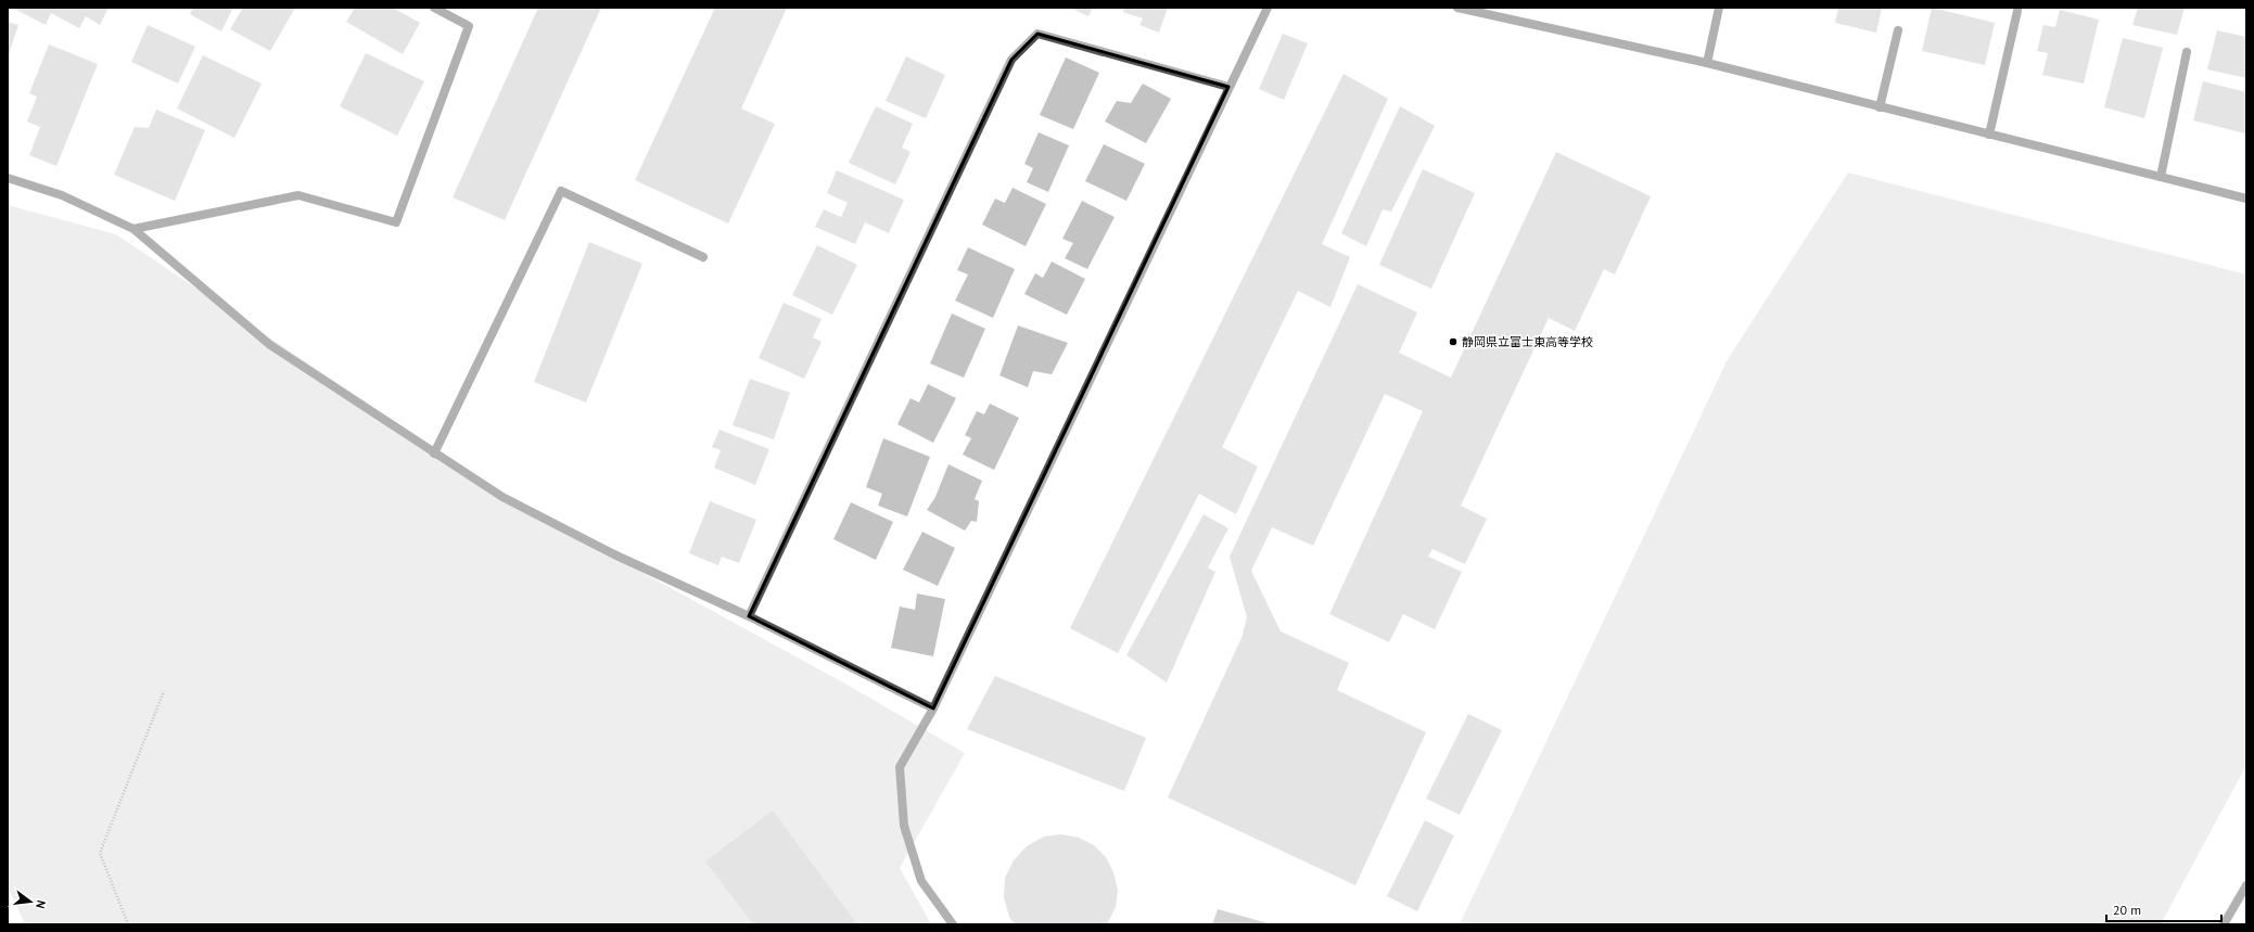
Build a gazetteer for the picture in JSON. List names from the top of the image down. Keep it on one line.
{"places":["静岡県立富士東高等学校"],"scale_bar":"20 m","north":"right"}
